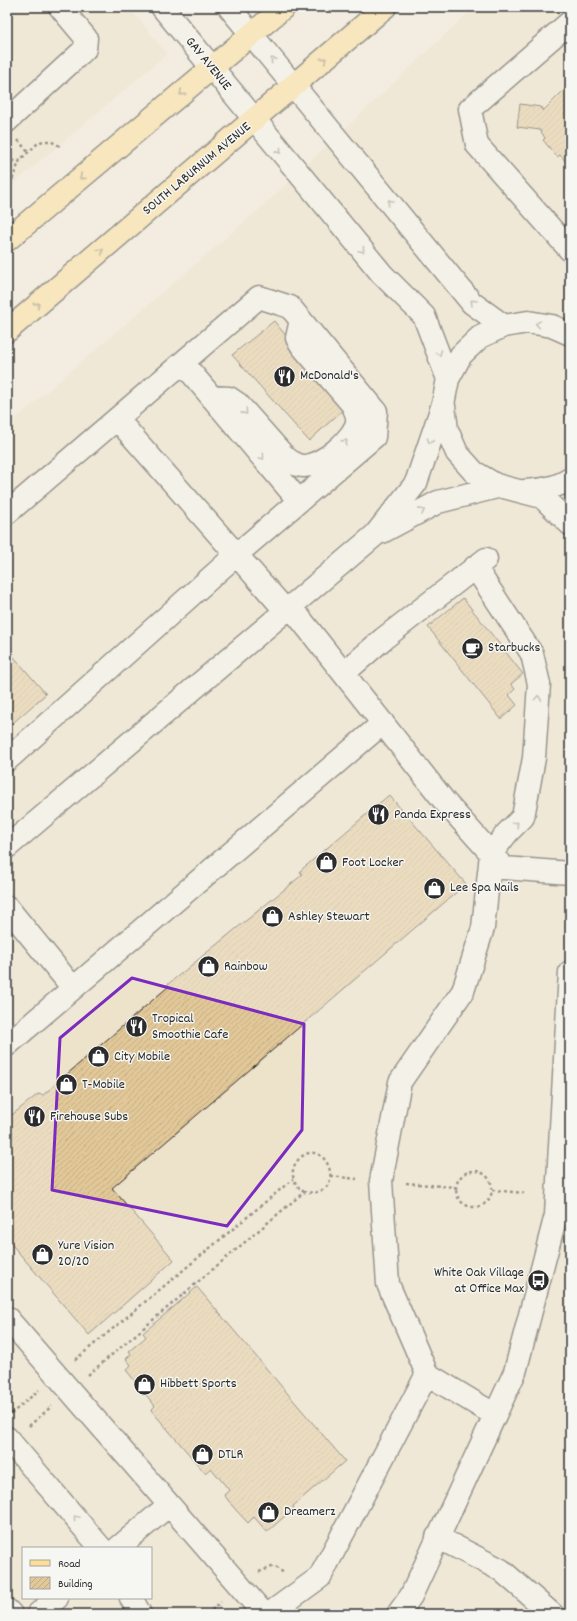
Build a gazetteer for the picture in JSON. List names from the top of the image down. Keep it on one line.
{"streets":{"main road":["SOUTH LABURNUM AVENUE"],"street":["GAY AVENUE"]},"crossings":[["GAY AVENUE","SOUTH LABURNUM AVENUE"]],"places":{"restaurant":["McDonald's","Panda Express","Tropical Smoothie Cafe","Firehouse Subs"],"cafe":["Starbucks"],"shop":["Foot Locker","Lee Spa Nails","Ashley Stewart","Rainbow","City Mobile","T-Mobile","Yure Vision 20/20","Hibbett Sports","DTLR","Dreamerz"],"bus stop":["White Oak Village at Office Max"]},"legend":["Road","Building"]}
